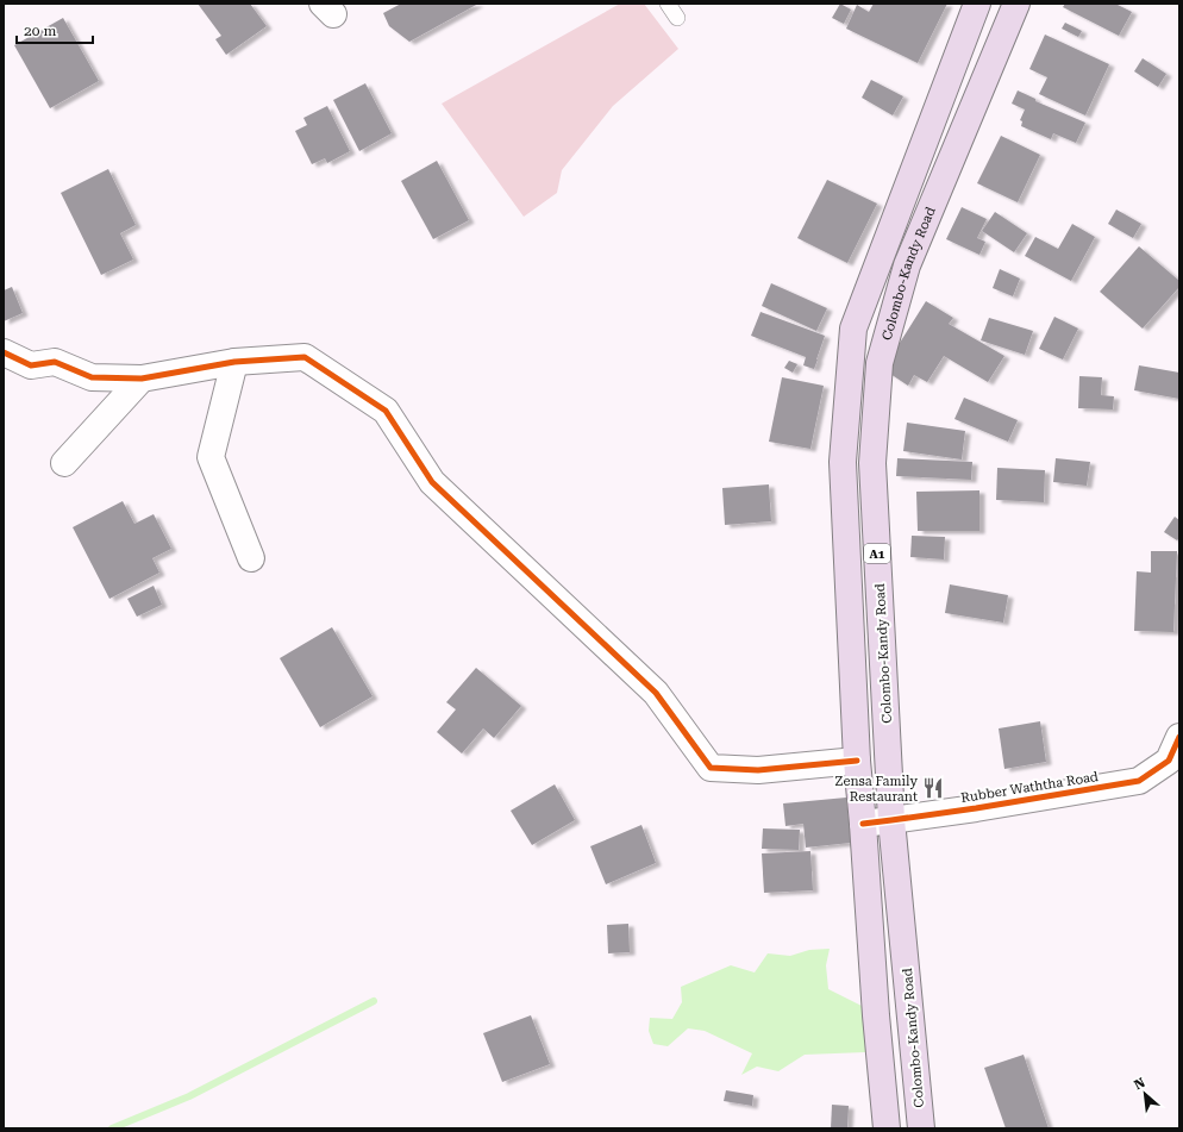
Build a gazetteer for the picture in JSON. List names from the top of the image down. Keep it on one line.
{"streets":{"highway":["Colombo-Kandy Road","A1"],"street":["Rubber Waththa Road"]},"crossings":[["Colombo-Kandy Road","Rubber Waththa Road"],["A1","Rubber Waththa Road"]],"places":{"restaurant":["Zensa Family Restaurant"]},"scale_bar":"20 m","north":"top left"}
